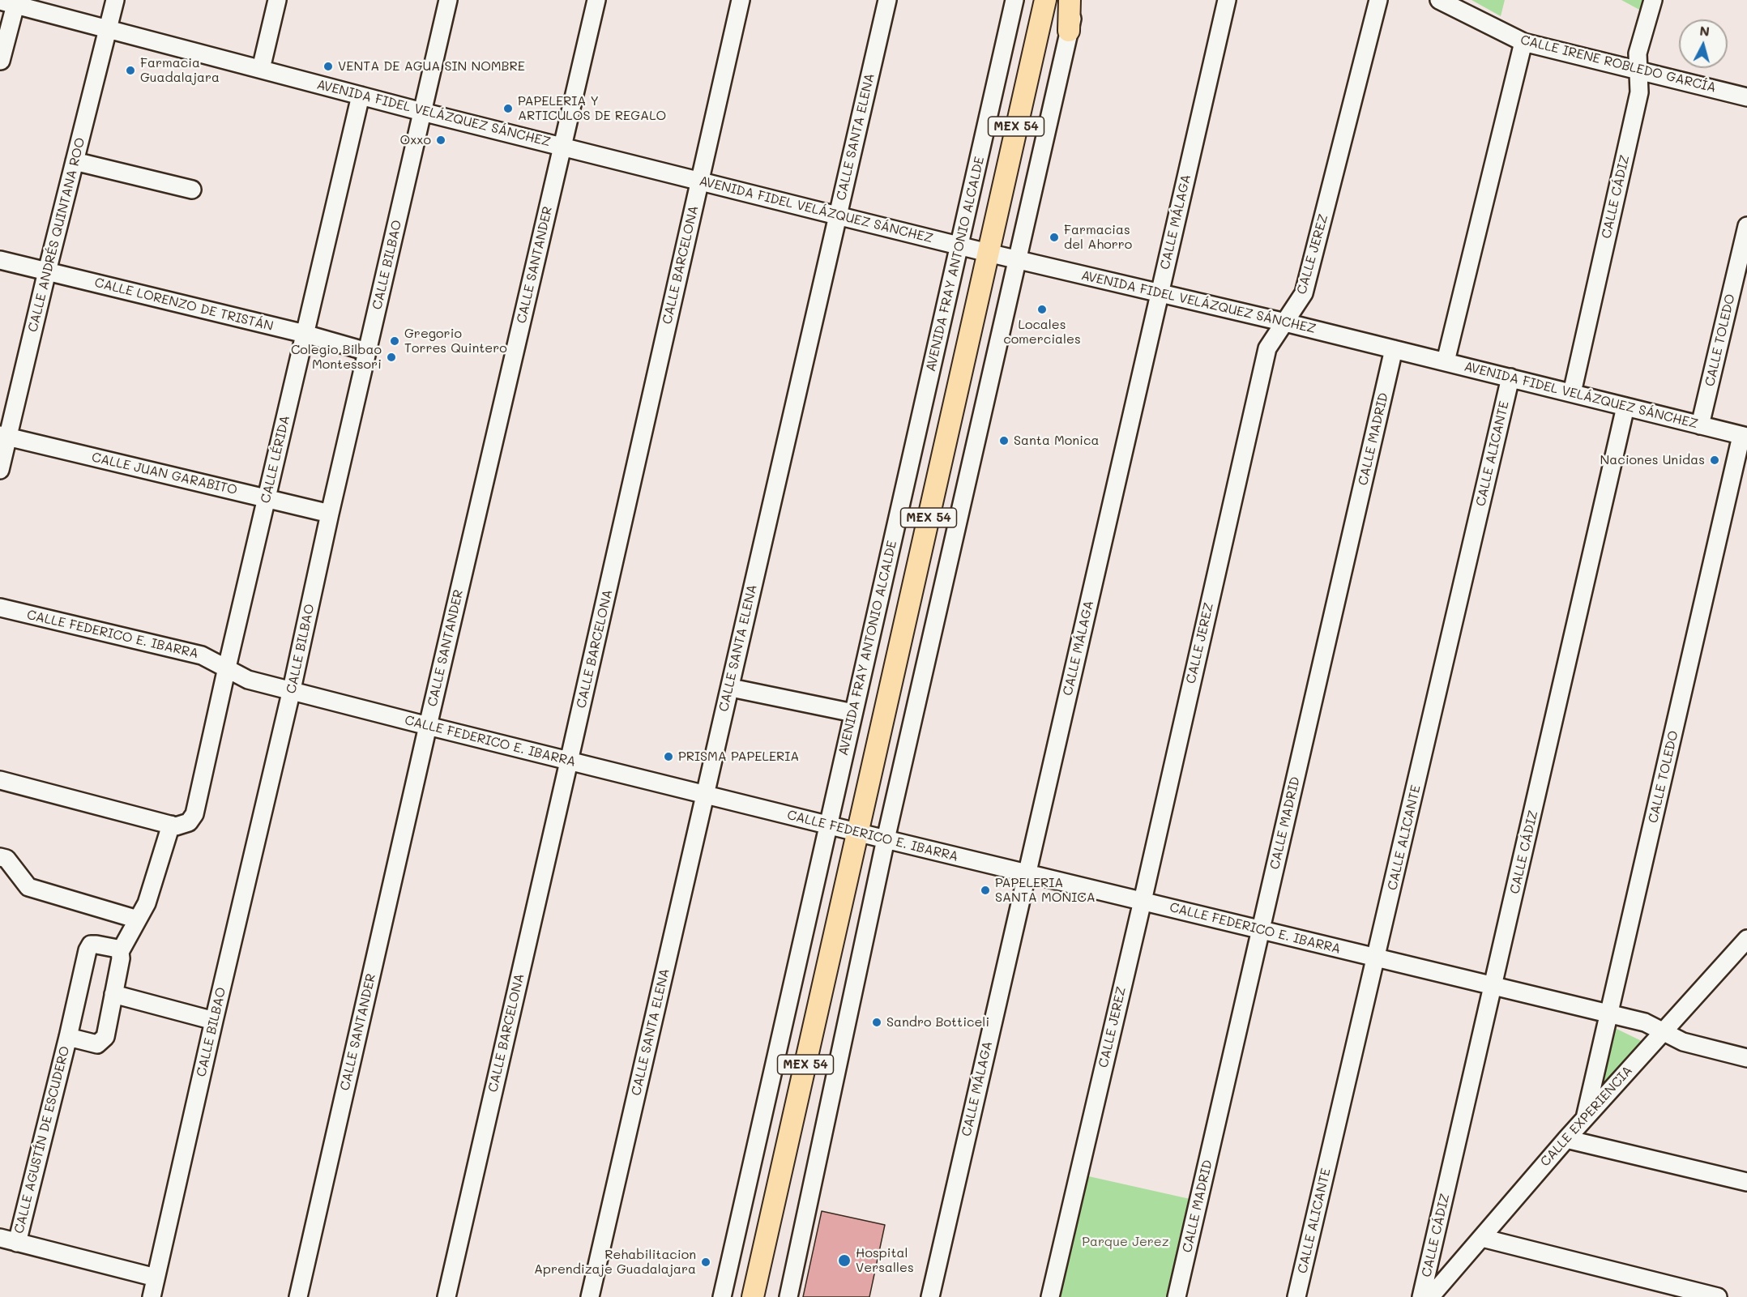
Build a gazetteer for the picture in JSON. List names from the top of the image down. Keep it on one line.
{"streets":{"main road":["MEX 54"],"street":["CALLE IRENE ROBLEDO GARCÍA","AVENIDA FIDEL VELÁZQUEZ SÁNCHEZ","CALLE SANTA ELENA","CALLE CÁDIZ","CALLE MÁLAGA","CALLE ANDRÉS QUINTANA ROO","CALLE JEREZ","AVENIDA FRAY ANTONIO ALCALDE","CALLE BILBAO","CALLE SANTANDER","CALLE BARCELONA","CALLE LORENZO DE TRISTÁN","CALLE TOLEDO","CALLE MADRID","CALLE ALICANTE","CALLE LÉRIDA","CALLE JUAN GARABITO","CALLE FEDERICO E. IBARRA","CALLE EXPERIENCIA","CALLE AGUSTÍN DE ESCUDERO"]},"crossings":[["CALLE IRENE ROBLEDO GARCÍA","CALLE CÁDIZ"],["AVENIDA FIDEL VELÁZQUEZ SÁNCHEZ","MEX 54"],["AVENIDA FIDEL VELÁZQUEZ SÁNCHEZ","CALLE SANTA ELENA"],["AVENIDA FIDEL VELÁZQUEZ SÁNCHEZ","CALLE CÁDIZ"],["AVENIDA FIDEL VELÁZQUEZ SÁNCHEZ","CALLE MÁLAGA"],["AVENIDA FIDEL VELÁZQUEZ SÁNCHEZ","CALLE ANDRÉS QUINTANA ROO"],["AVENIDA FIDEL VELÁZQUEZ SÁNCHEZ","CALLE JEREZ"],["AVENIDA FIDEL VELÁZQUEZ SÁNCHEZ","AVENIDA FRAY ANTONIO ALCALDE"],["AVENIDA FIDEL VELÁZQUEZ SÁNCHEZ","CALLE BILBAO"],["AVENIDA FIDEL VELÁZQUEZ SÁNCHEZ","CALLE SANTANDER"],["AVENIDA FIDEL VELÁZQUEZ SÁNCHEZ","CALLE BARCELONA"],["AVENIDA FIDEL VELÁZQUEZ SÁNCHEZ","CALLE TOLEDO"],["AVENIDA FIDEL VELÁZQUEZ SÁNCHEZ","CALLE MADRID"],["AVENIDA FIDEL VELÁZQUEZ SÁNCHEZ","CALLE ALICANTE"],["AVENIDA FIDEL VELÁZQUEZ SÁNCHEZ","CALLE LÉRIDA"],["MEX 54","CALLE FEDERICO E. IBARRA"],["CALLE SANTA ELENA","CALLE FEDERICO E. IBARRA"],["CALLE CÁDIZ","CALLE FEDERICO E. IBARRA"],["CALLE MÁLAGA","CALLE FEDERICO E. IBARRA"],["CALLE ANDRÉS QUINTANA ROO","CALLE LORENZO DE TRISTÁN"],["CALLE ANDRÉS QUINTANA ROO","CALLE JUAN GARABITO"],["CALLE JEREZ","CALLE FEDERICO E. IBARRA"],["AVENIDA FRAY ANTONIO ALCALDE","CALLE FEDERICO E. IBARRA"],["CALLE BILBAO","CALLE LORENZO DE TRISTÁN"],["CALLE BILBAO","CALLE JUAN GARABITO"],["CALLE BILBAO","CALLE FEDERICO E. IBARRA"],["CALLE SANTANDER","CALLE FEDERICO E. IBARRA"],["CALLE BARCELONA","CALLE FEDERICO E. IBARRA"],["CALLE LORENZO DE TRISTÁN","CALLE LÉRIDA"],["CALLE TOLEDO","CALLE FEDERICO E. IBARRA"],["CALLE TOLEDO","CALLE EXPERIENCIA"],["CALLE MADRID","CALLE FEDERICO E. IBARRA"],["CALLE ALICANTE","CALLE FEDERICO E. IBARRA"],["CALLE LÉRIDA","CALLE JUAN GARABITO"],["CALLE LÉRIDA","CALLE FEDERICO E. IBARRA"],["CALLE FEDERICO E. IBARRA","CALLE EXPERIENCIA"]],"parks":["Parque Jerez"],"places":["VENTA DE AGUA SIN NOMBRE","Farmacia Guadalajara","PAPELERIA Y ARTICULOS DE REGALO","Oxxo","Farmacias del Ahorro","Locales comerciales","Gregorio Torres Quintero","Colegio Bilbao Montessori","Santa Monica","Naciones Unidas","PRISMA PAPELERIA","PAPELERIA SANTA MONICA","Sandro Botticeli","Hospital Versalles","Rehabilitacion Aprendizaje Guadalajara"],"north":"top"}
